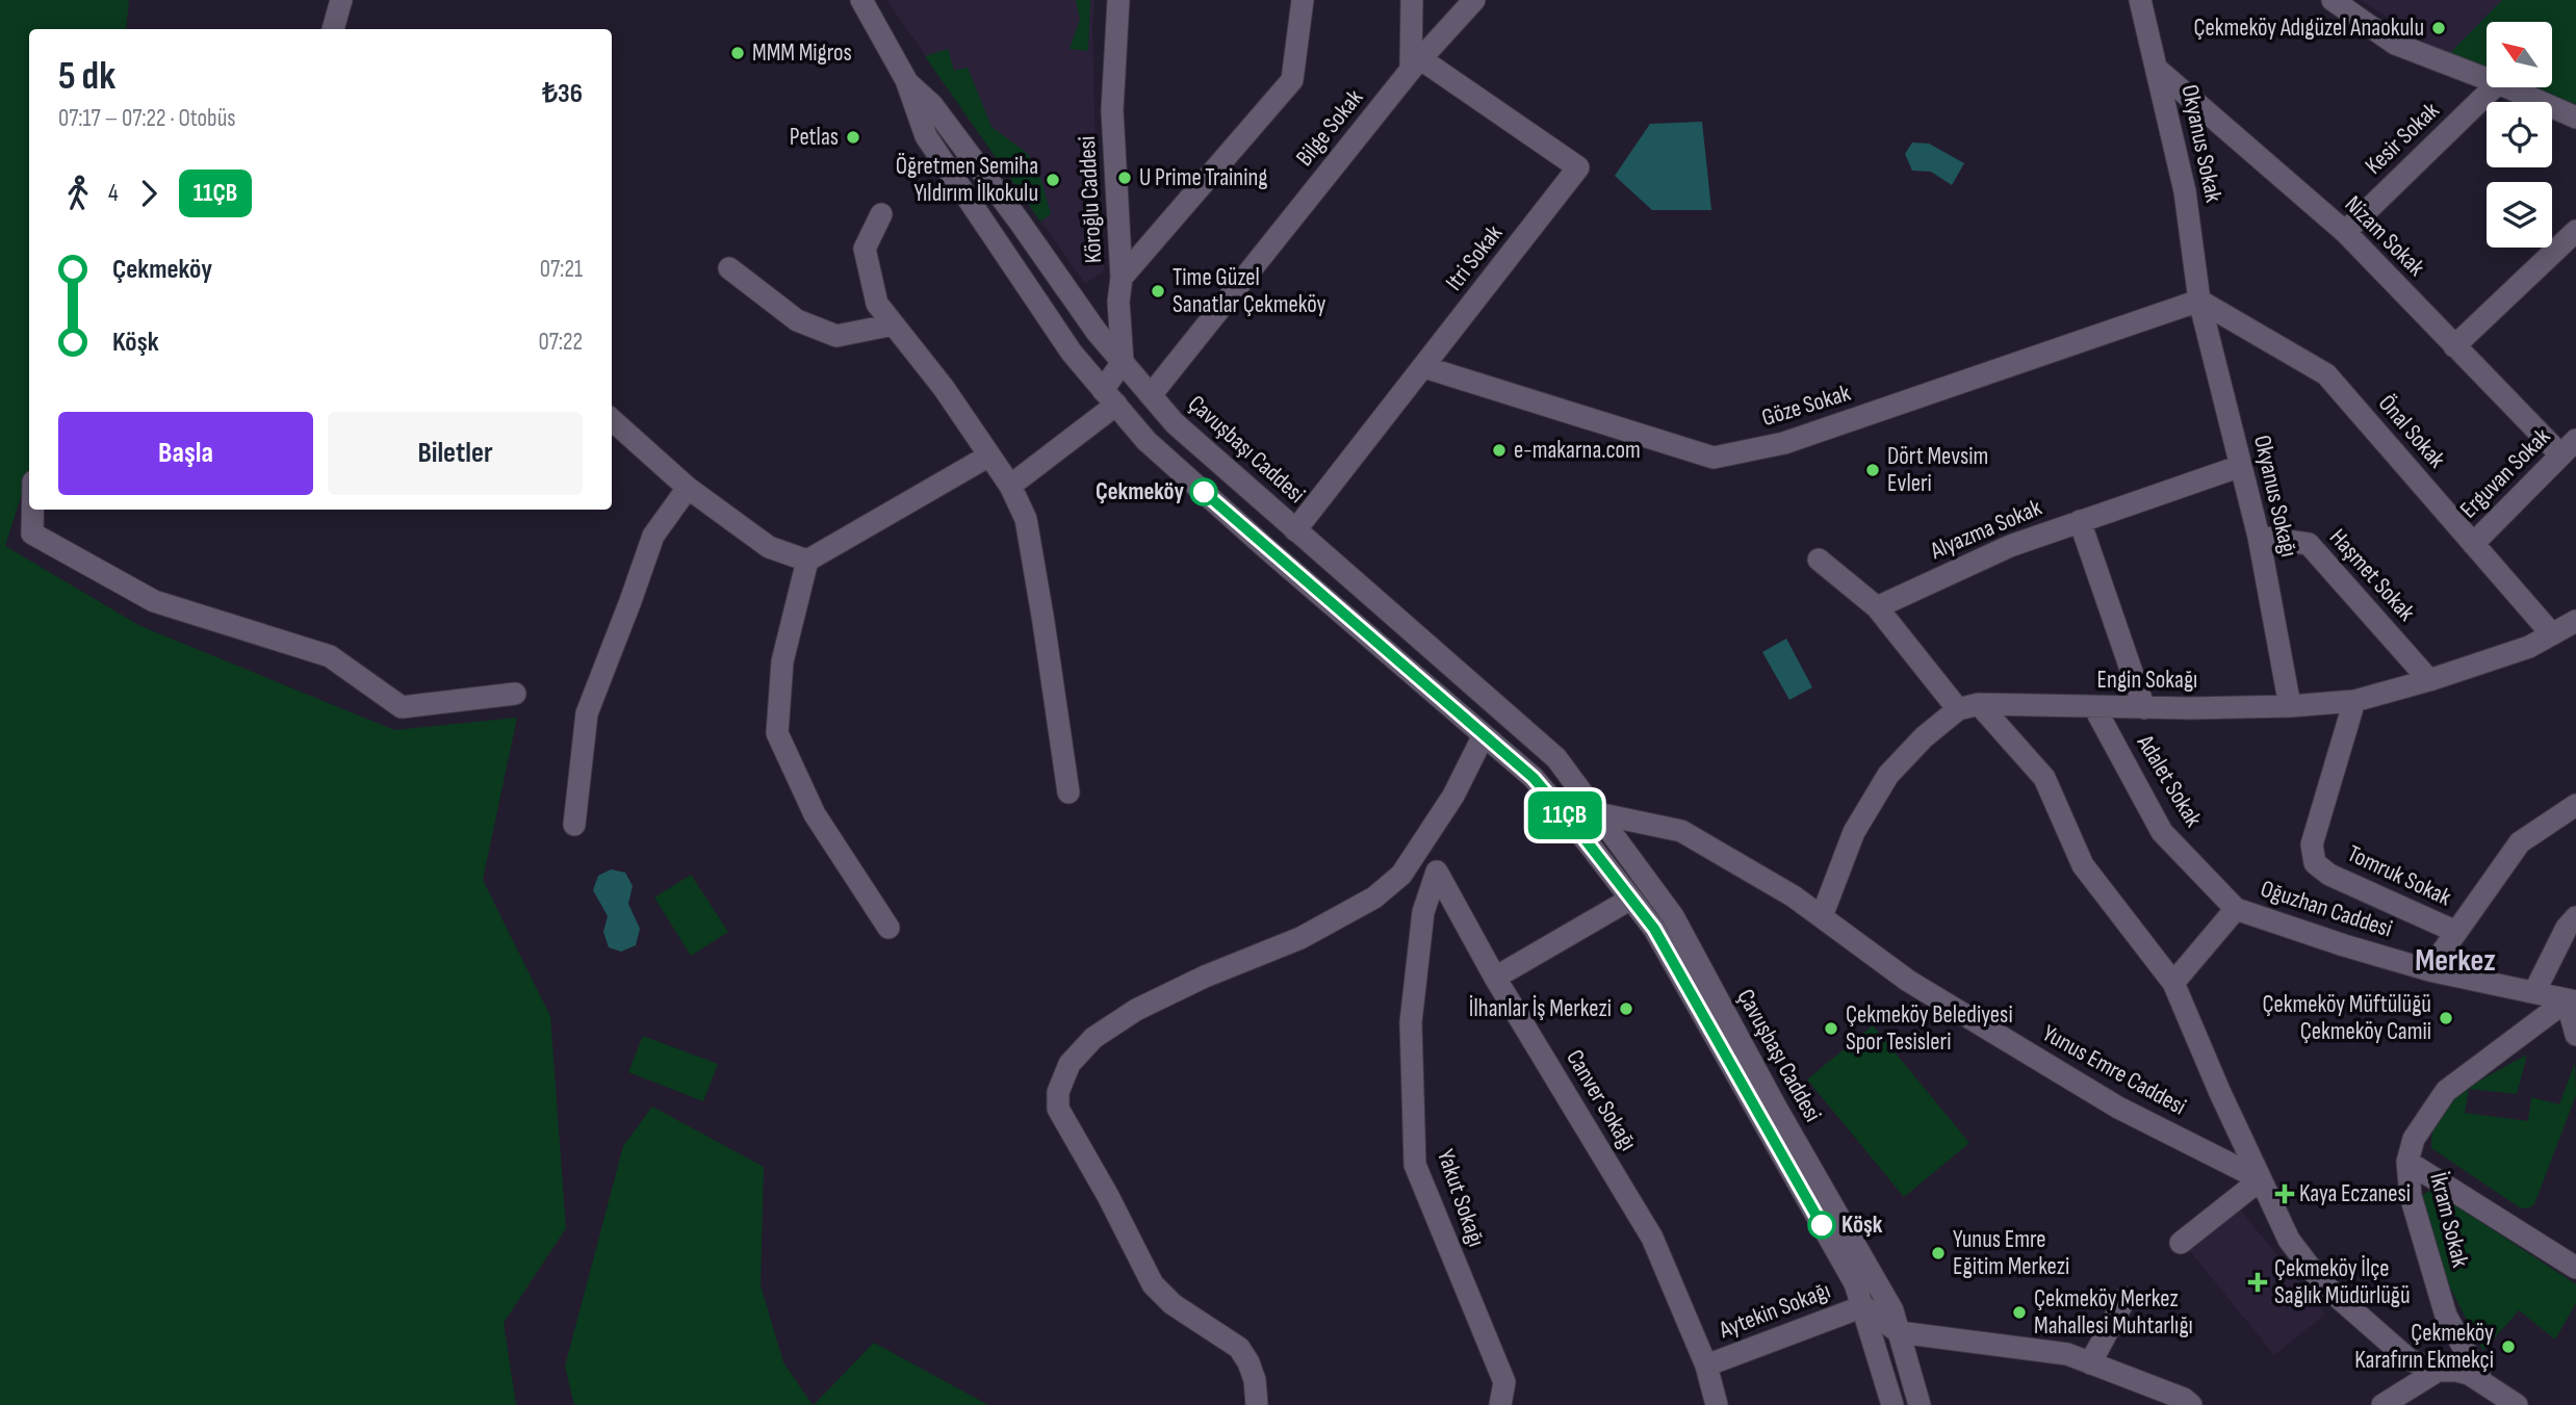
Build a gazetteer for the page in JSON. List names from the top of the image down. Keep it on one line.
{"streets":{"street":["Bilge Sokak","Kesir Sokak","Okyanus Sokak","Köroğlu Caddesi","Nizam Sokak","Itri Sokak","Göze Sokak","Önal Sokak","Çavuşbaşı Caddesi","Erguvan Sokak","Okyanus Sokağı","Alyazma Sokak","Haşmet Sokak","Engin Sokağı","Adalet Sokak","Tomruk Sokak","Oğuzhan Caddesi","Yunus Emre Caddesi","Canver Sokağı","Yakut Sokağı","İkram Sokak","Aytekin Sokağı"]},"crossings":[["Bilge Sokak","Itri Sokak"],["Bilge Sokak","Çavuşbaşı Caddesi"],["Kesir Sokak","Nizam Sokak"],["Okyanus Sokak","Nizam Sokak"],["Okyanus Sokak","Göze Sokak"],["Okyanus Sokak","Önal Sokak"],["Okyanus Sokak","Okyanus Sokağı"],["Köroğlu Caddesi","Çavuşbaşı Caddesi"],["Nizam Sokak","Erguvan Sokak"],["Itri Sokak","Göze Sokak"],["Itri Sokak","Çavuşbaşı Caddesi"],["Göze Sokak","Önal Sokak"],["Göze Sokak","Okyanus Sokağı"],["Önal Sokak","Erguvan Sokak"],["Önal Sokak","Okyanus Sokağı"],["Önal Sokak","Engin Sokağı"],["Çavuşbaşı Caddesi","Yunus Emre Caddesi"],["Çavuşbaşı Caddesi","Aytekin Sokağı"],["Okyanus Sokağı","Alyazma Sokak"],["Okyanus Sokağı","Haşmet Sokak"],["Okyanus Sokağı","Engin Sokağı"],["Haşmet Sokak","Engin Sokağı"],["Engin Sokağı","Adalet Sokak"],["Engin Sokağı","Tomruk Sokak"],["Adalet Sokak","Oğuzhan Caddesi"],["Oğuzhan Caddesi","İkram Sokak"],["Canver Sokağı","Yakut Sokağı"],["Canver Sokağı","Aytekin Sokağı"]],"districts":["Merkez"],"places":{"other":["Çekmeköy Adıgüzel Anaokulu","MMM Migros","Petlas","U Prime Training","Öğretmen Semiha Yıldırım İlkokulu","Time Güzel Sanatlar Çekmeköy","e-makarna.com","Dört Mevsim Evleri","Çekmeköy","İlhanlar İş Merkezi","Çekmeköy Müftülüğü Çekmeköy Camii","Çekmeköy Belediyesi Spor Tesisleri","Köşk","Yunus Emre Eğitim Merkezi","Çekmeköy Merkez Mahallesi Muhtarlığı","Çekmeköy Karafırın Ekmekçi"],"health":["Kaya Eczanesi","Çekmeköy İlçe Sağlık Müdürlüğü"]},"lines":["bus line 11ÇB"],"north":"top left","page":{"on_map":"11ÇB","heading":["5 dk","07:17 – 07:22 · Otobüs","₺36"],"legs":["4","11ÇB"],"list":[{"name":"Çekmeköy","value":"07:21"},{"name":"Köşk","value":"07:22"}],"buttons":["Başla","Biletler"]}}
